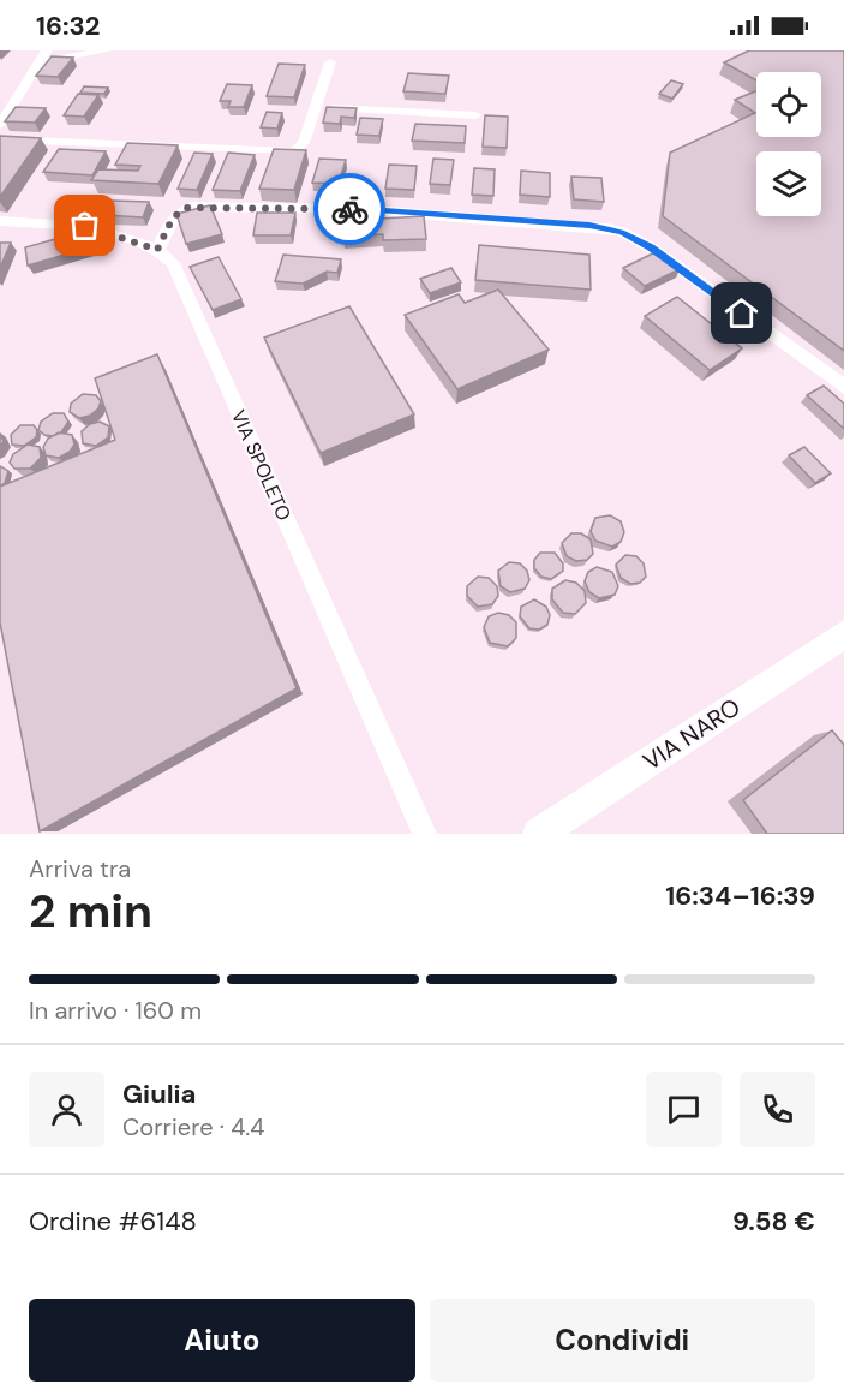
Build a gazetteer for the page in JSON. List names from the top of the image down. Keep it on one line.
{"streets":{"street":["VIA SPOLETO","VIA NARO"]},"page":{"status":"16:32","heading":["2 min","Arriva tra","16:34–16:39"],"panel":["Giulia","Corriere · 4.4","Ordine #6148","9.58 €"],"bar":"In arrivo · 160 m","buttons":["Aiuto","Condividi"]}}
